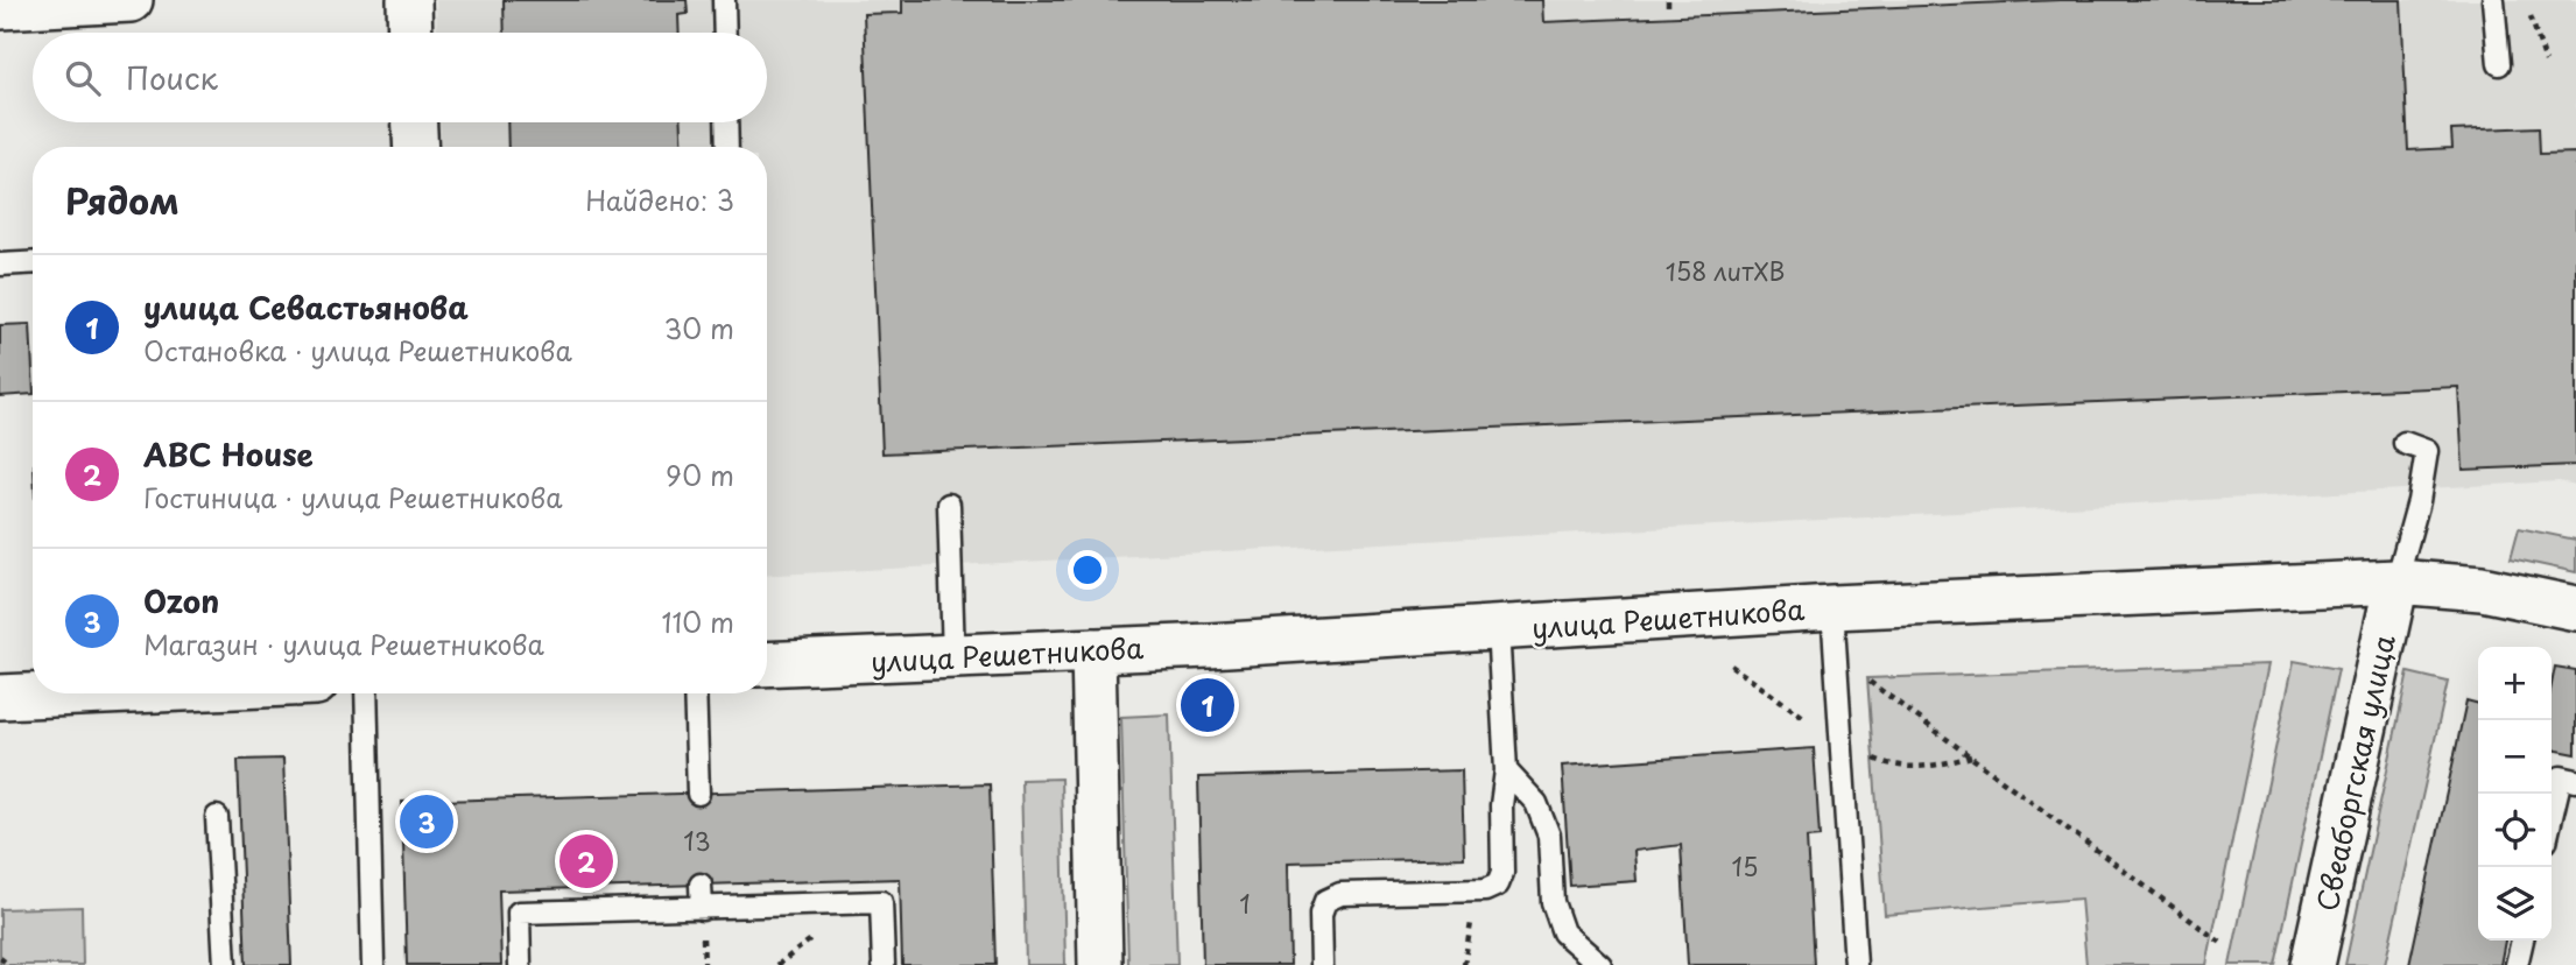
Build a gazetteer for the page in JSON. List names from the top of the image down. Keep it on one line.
{"streets":{"street":["улица Решетникова","Свеаборгская улица"]},"crossings":[["улица Решетникова","Свеаборгская улица"]],"house_numbers":["158 литХВ","13","15","1"],"page":{"search":"Поиск","heading":["Рядом","Найдено: 3"],"list":[{"mark":"1","name":"улица Севастьянова","note":"Остановка · улица Решетникова","value":"30 m"},{"mark":"2","name":"ABC House","note":"Гостиница · улица Решетникова","value":"90 m"},{"mark":"3","name":"Ozon","note":"Магазин · улица Решетникова","value":"110 m"}],"map_buttons":["+","−"],"pins":["1","3","2"]}}
